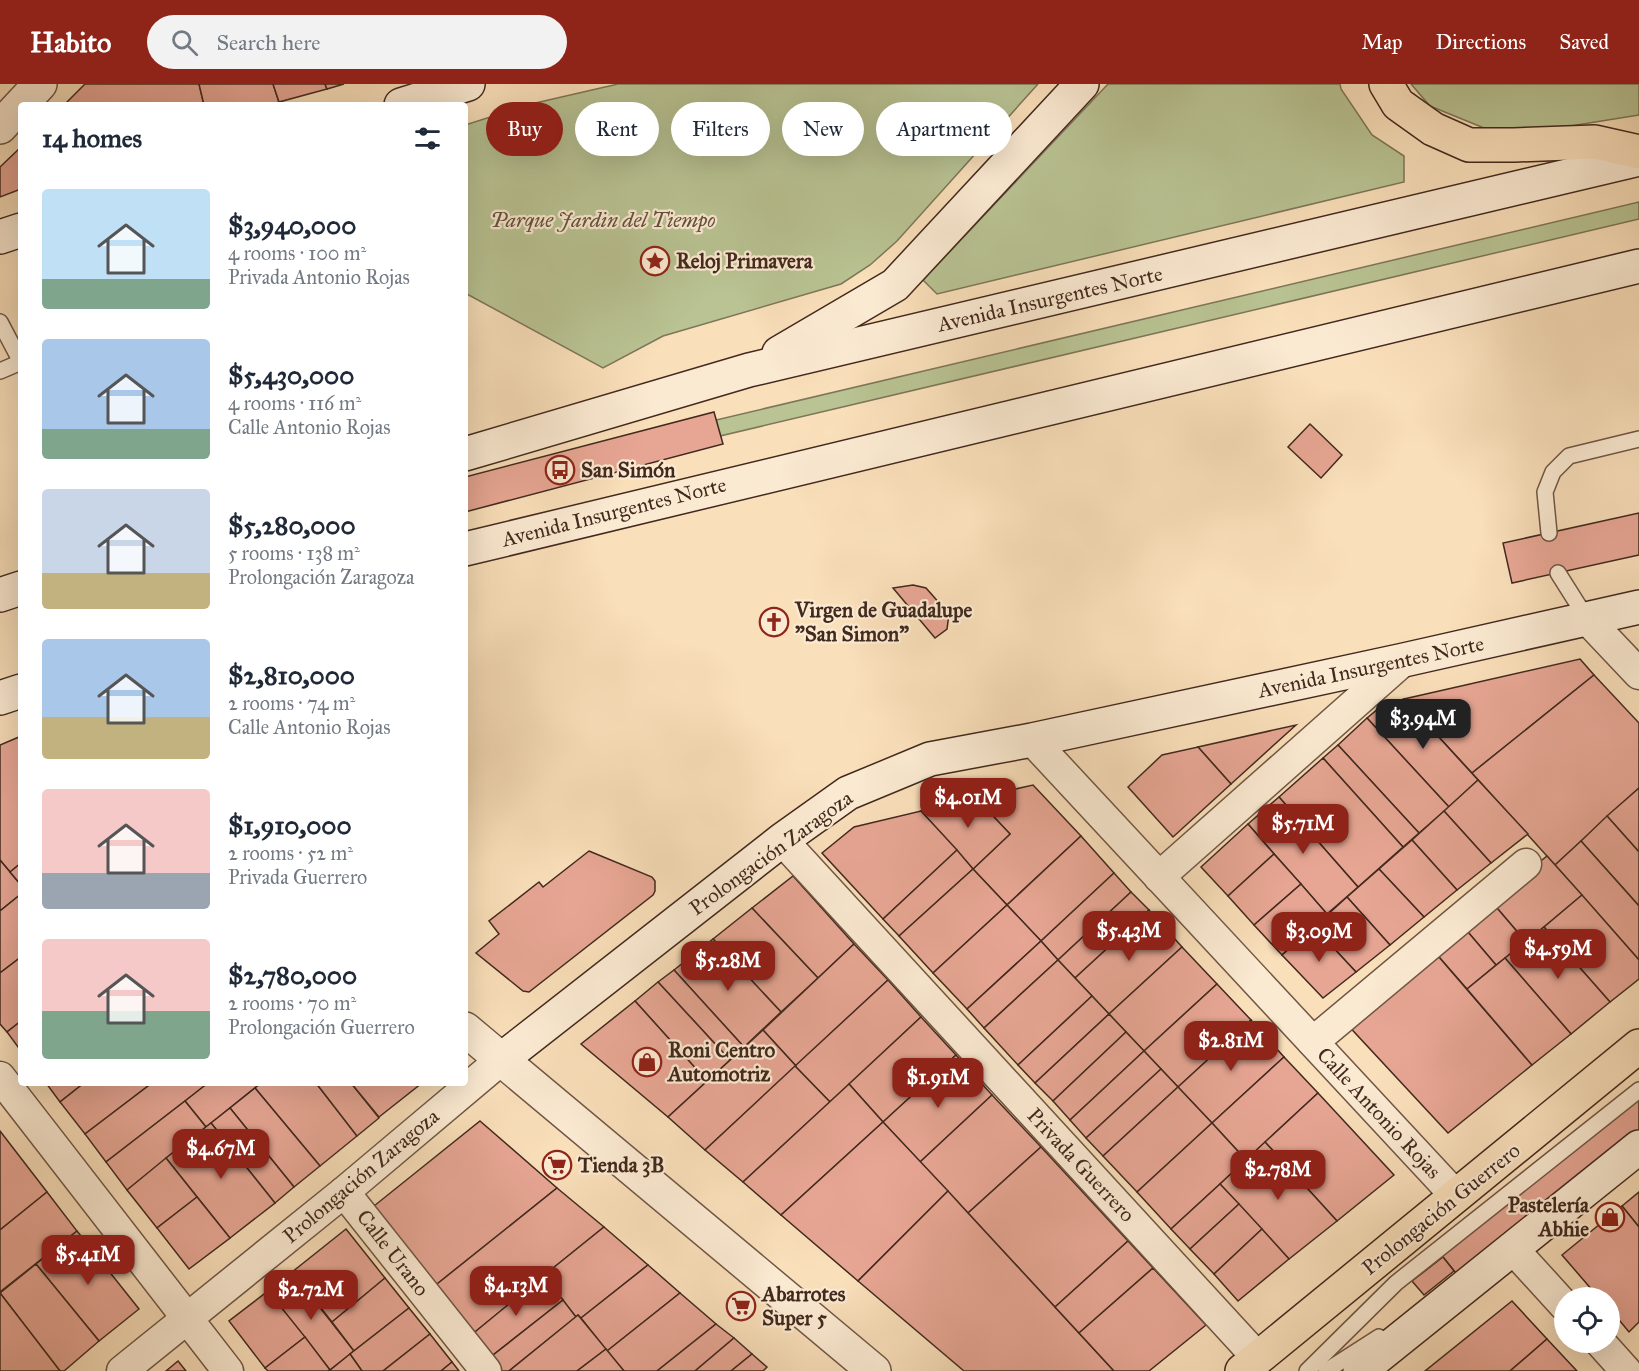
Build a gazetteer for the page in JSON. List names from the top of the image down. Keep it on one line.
{"streets":{"main road":["Avenida Insurgentes Norte","Prolongación Zaragoza","Prolongación Guerrero"],"street":["Calle Antonio Rojas","Privada Guerrero","Calle Urano"]},"crossings":[["Avenida Insurgentes Norte","Prolongación Zaragoza"],["Avenida Insurgentes Norte","Calle Antonio Rojas"],["Prolongación Zaragoza","Calle Antonio Rojas"],["Prolongación Zaragoza","Privada Guerrero"],["Prolongación Zaragoza","Calle Urano"],["Calle Antonio Rojas","Prolongación Guerrero"],["Privada Guerrero","Prolongación Guerrero"]],"parks":["Parque Jardin del Tiempo"],"places":{"place":["Reloj Primavera"],"bus stop":["San Simón"],"church":["Virgen de Guadalupe \"San Simon\""],"shop":["Roni Centro Automotriz","Pastelería Abhie"],"supermarket":["Tienda 3B","Abarrotes Super 5"]},"page":{"header":"Habito","search":"Search here","nav":["Map","Directions","Saved"],"chip":["Buy","Rent","Filters","New","Apartment"],"heading":"14 homes","list":[{"name":"$3,940,000","note":"4 rooms · 100 m² · Privada Antonio Rojas"},{"name":"$5,430,000","note":"4 rooms · 116 m² · Calle Antonio Rojas"},{"name":"$5,280,000","note":"5 rooms · 138 m² · Prolongación Zaragoza"},{"name":"$2,810,000","note":"2 rooms · 74 m² · Calle Antonio Rojas"},{"name":"$1,910,000","note":"2 rooms · 52 m² · Privada Guerrero"},{"name":"$2,780,000","note":"2 rooms · 70 m² · Prolongación Guerrero"}],"price":["$3.94M","$4.01M","$5.71M","$5.43M","$3.09M","$4.59M","$5.28M","$2.81M","$1.91M","$4.67M","$2.78M","$5.41M","$4.13M","$2.72M"]}}
